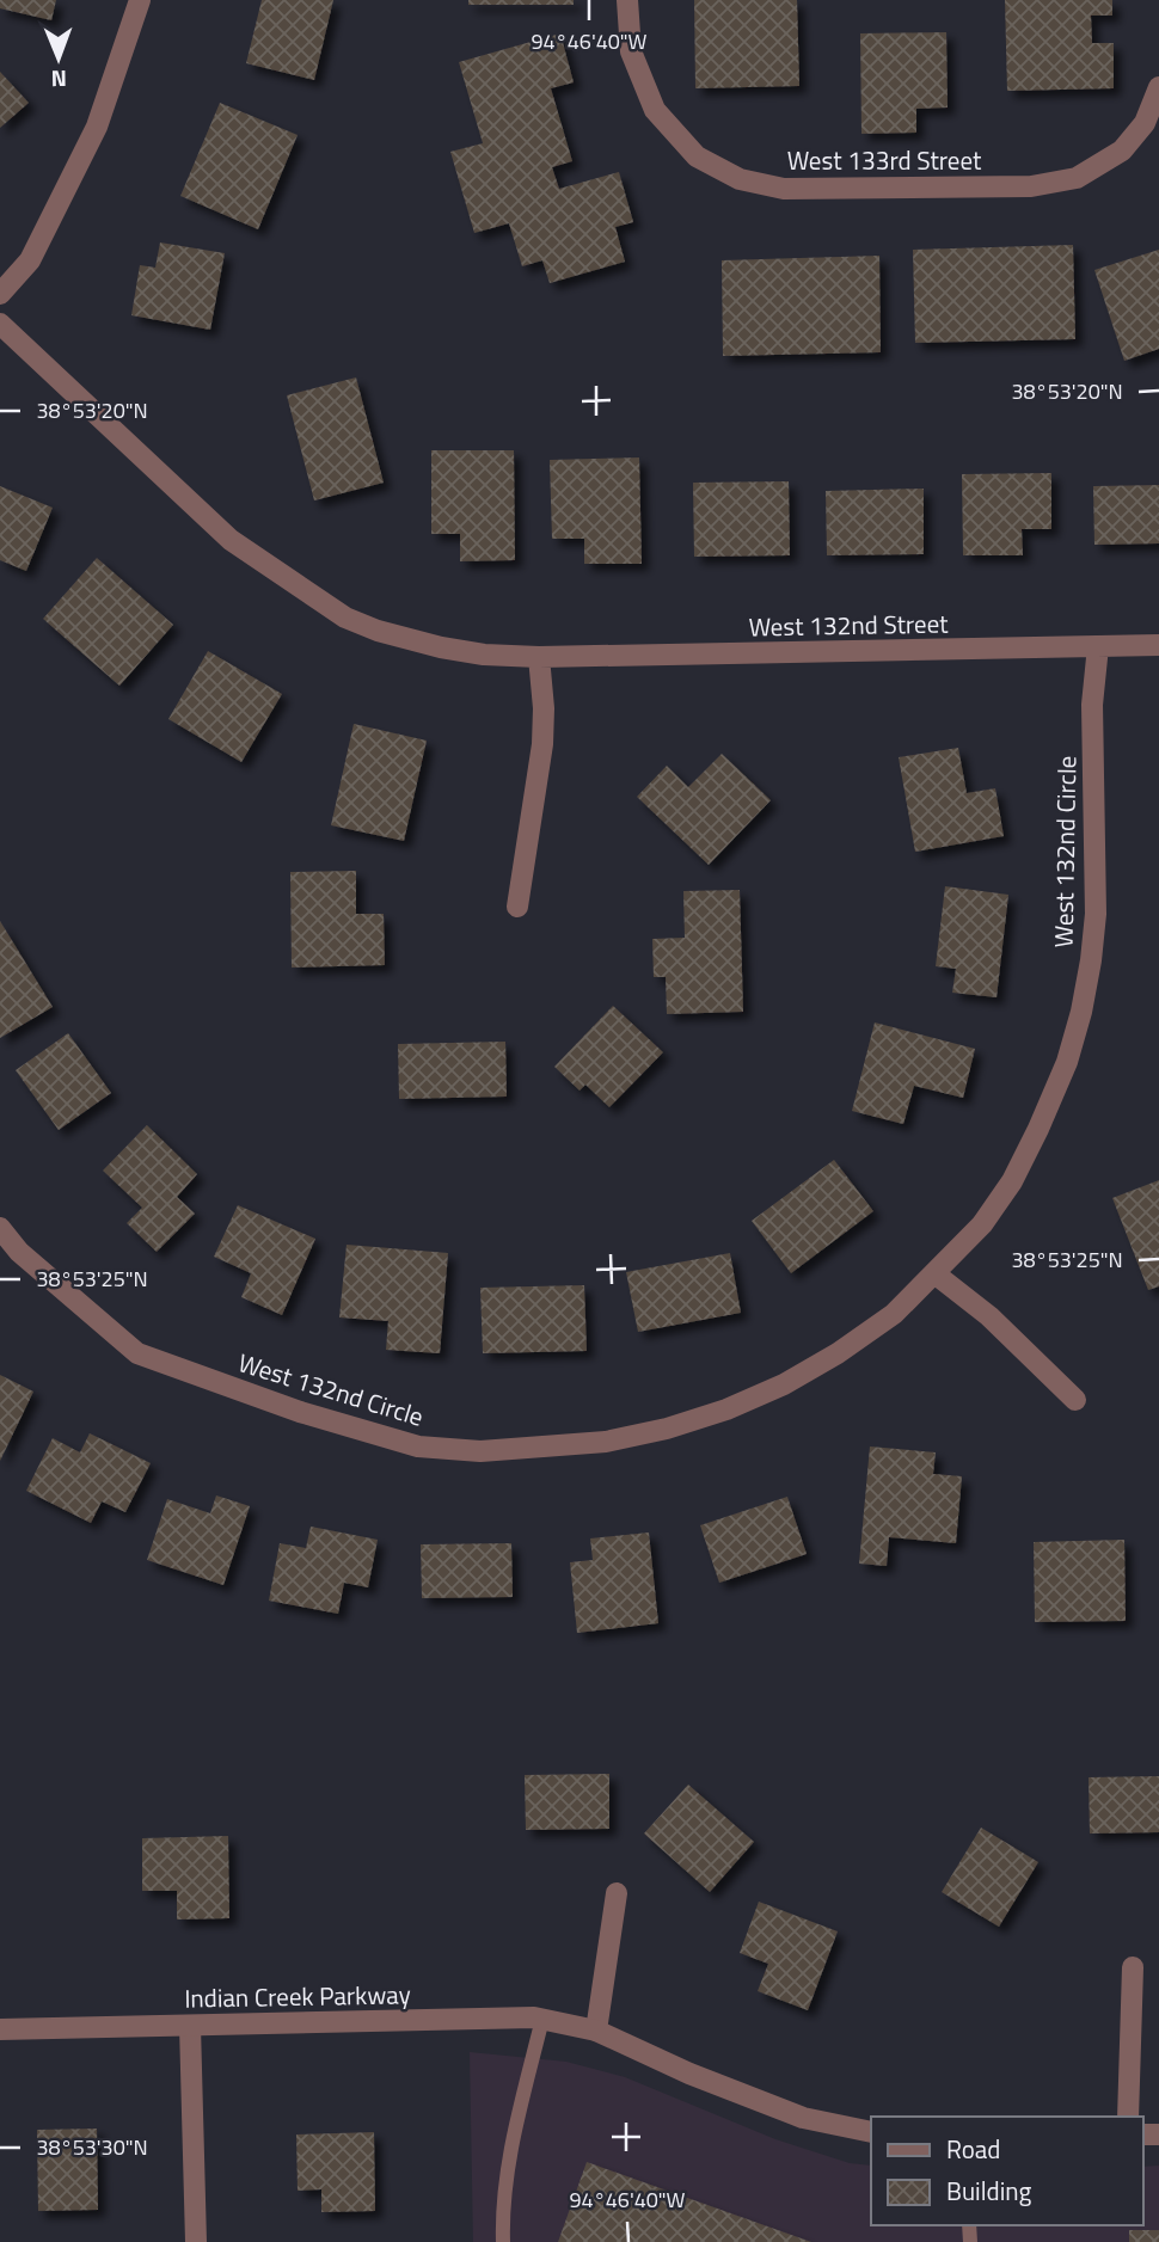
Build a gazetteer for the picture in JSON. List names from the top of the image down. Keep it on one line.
{"streets":{"street":["West 133rd Street","West 132nd Street","West 132nd Circle","Indian Creek Parkway"]},"crossings":[["West 132nd Street","West 132nd Circle"]],"legend":["Road","Building"],"north":"bottom","coordinates":["94°46'40\"W","38°53'20\"N","38°53'25\"N","38°53'30\"N"]}
